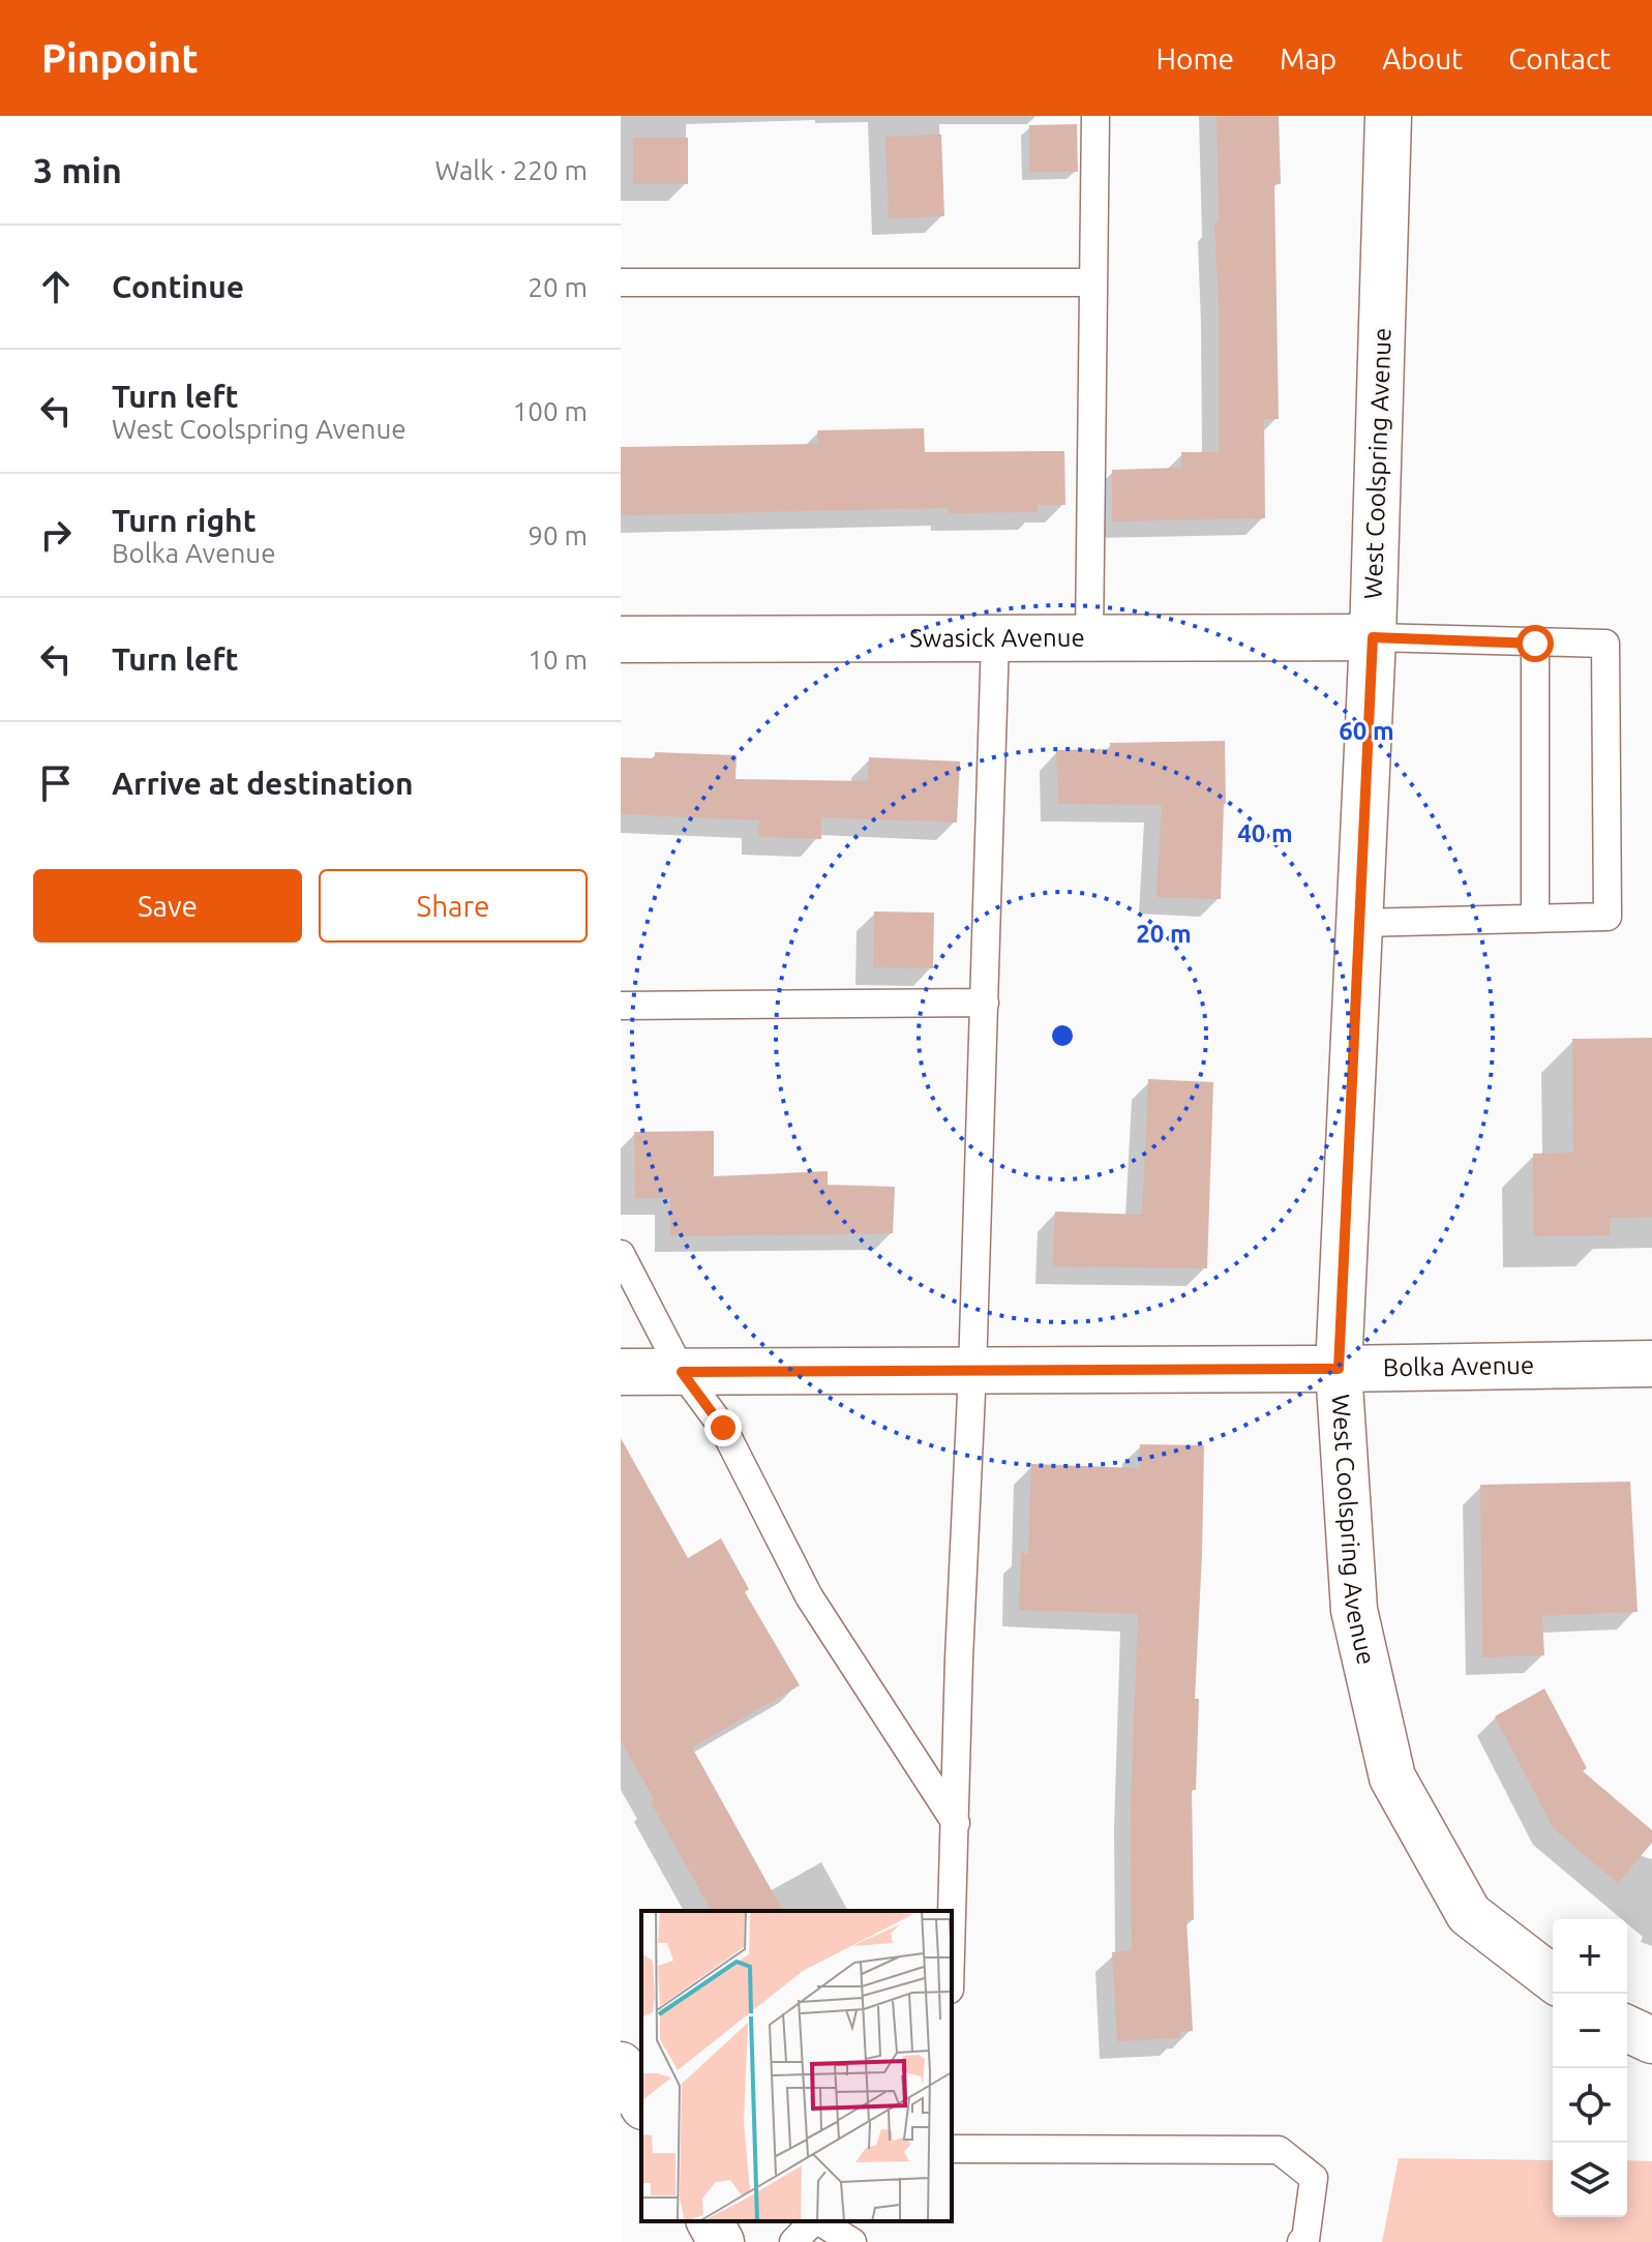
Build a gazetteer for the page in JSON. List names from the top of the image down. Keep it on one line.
{"streets":{"street":["West Coolspring Avenue","Swasick Avenue","Bolka Avenue"]},"crossings":[["West Coolspring Avenue","Swasick Avenue"],["West Coolspring Avenue","Bolka Avenue"]],"page":{"header":"Pinpoint","nav":["Home","Map","About","Contact"],"heading":["3 min","Walk · 220 m"],"list":[["Continue","20 m"],["Turn left","West Coolspring Avenue","100 m"],["Turn right","Bolka Avenue","90 m"],["Turn left","10 m"],"Arrive at destination"],"buttons":["Save","Share"],"map_buttons":["+","−"]},"rings":["60 m","40 m","20 m"]}
